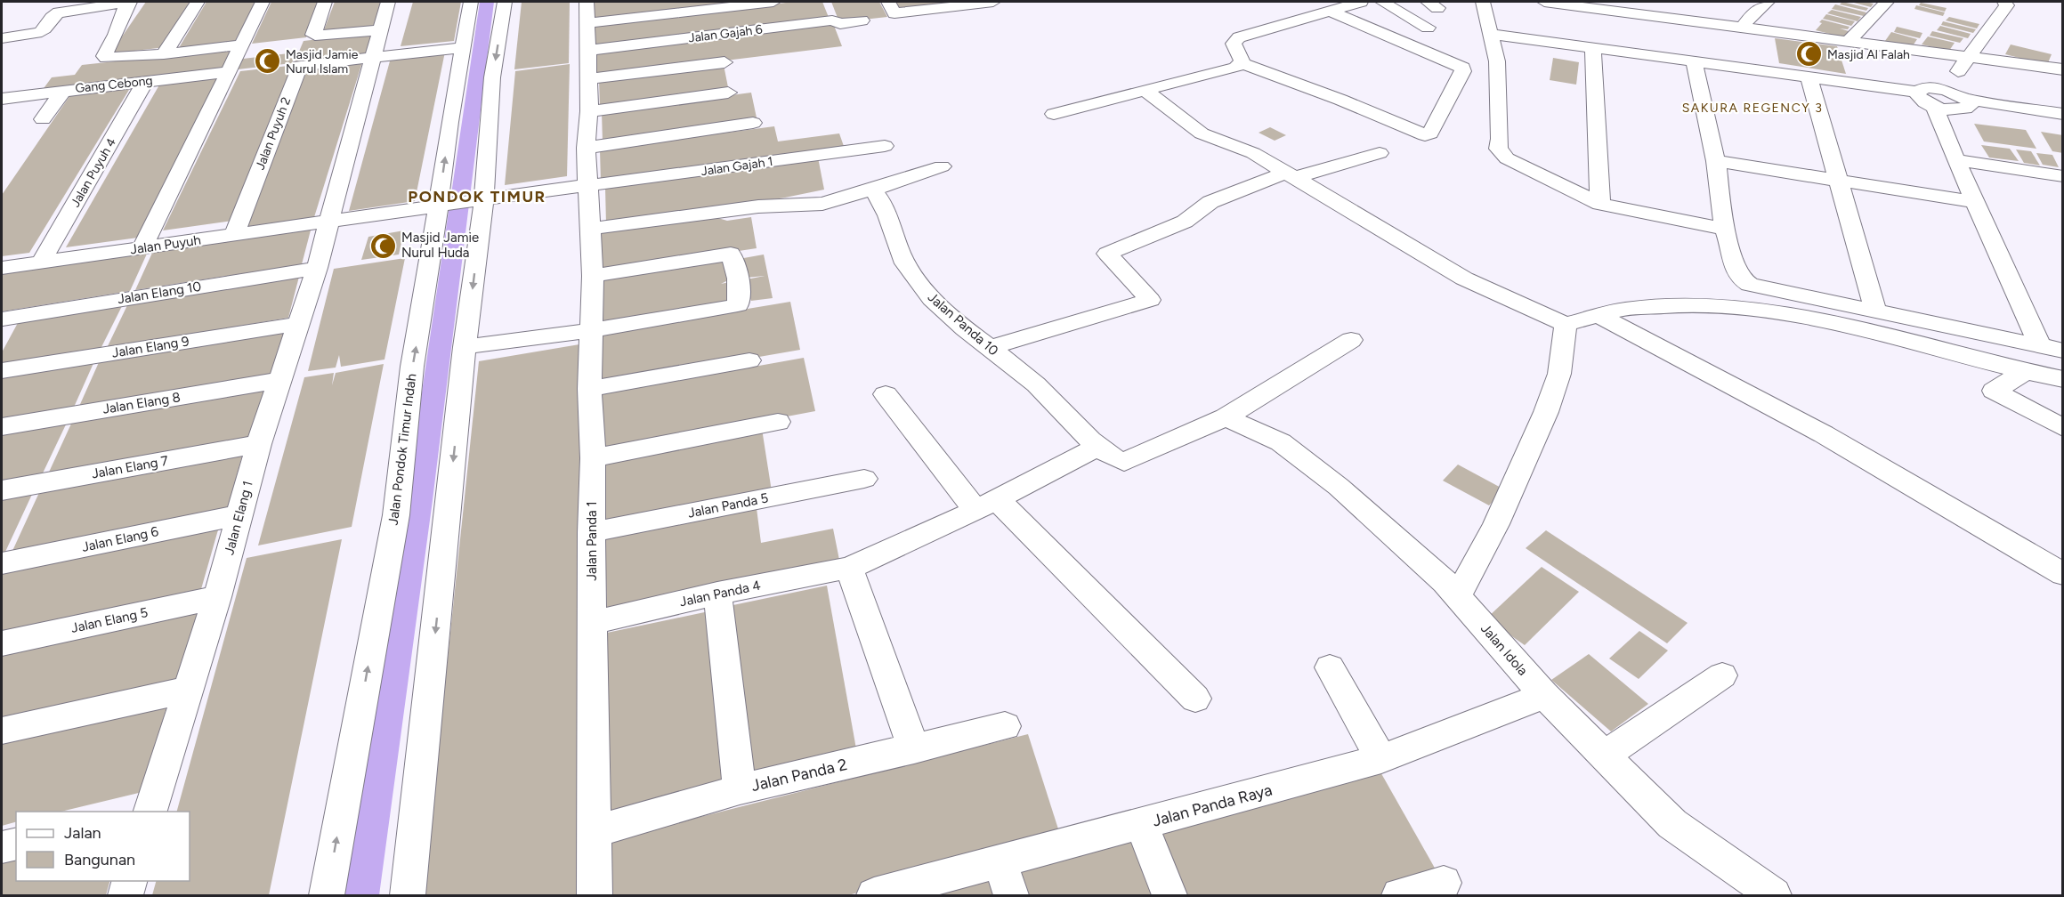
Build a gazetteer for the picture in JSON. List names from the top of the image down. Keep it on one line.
{"streets":{"street":["Jalan Gajah 6","Gang Cebong","Jalan Puyuh 2","Jalan Gajah 1","Jalan Puyuh 4","Jalan Puyuh","Jalan Elang 10","Jalan Panda 10","Jalan Elang 9","Jalan Elang 8","Jalan Pondok Timur Indah","Jalan Elang 7","Jalan Panda 5","Jalan Elang 1","Jalan Elang 6","Jalan Panda 1","Jalan Panda 4","Jalan Elang 5","Jalan Idola","Jalan Panda 2","Jalan Panda Raya"]},"crossings":[["Jalan Gajah 6","Jalan Panda 1"],["Gang Cebong","Jalan Puyuh 4"],["Jalan Puyuh 2","Jalan Puyuh"],["Jalan Puyuh 2","Jalan Pondok Timur Indah"],["Jalan Puyuh 2","Jalan Elang 1"],["Jalan Gajah 1","Jalan Puyuh"],["Jalan Gajah 1","Jalan Pondok Timur Indah"],["Jalan Gajah 1","Jalan Panda 1"],["Jalan Puyuh 4","Jalan Puyuh"],["Jalan Puyuh","Jalan Pondok Timur Indah"],["Jalan Puyuh","Jalan Elang 1"],["Jalan Elang 10","Jalan Elang 1"],["Jalan Panda 10","Jalan Panda 4"],["Jalan Panda 10","Jalan Idola"],["Jalan Elang 9","Jalan Elang 1"],["Jalan Elang 8","Jalan Elang 1"],["Jalan Elang 7","Jalan Elang 1"],["Jalan Panda 5","Jalan Panda 1"],["Jalan Elang 1","Jalan Elang 6"],["Jalan Elang 1","Jalan Elang 5"],["Jalan Panda 1","Jalan Panda 4"],["Jalan Panda 1","Jalan Panda 2"],["Jalan Idola","Jalan Panda Raya"]],"districts":["SAKURA REGENCY 3","PONDOK TIMUR"],"places":{"mosque":["Masjid Al Falah","Masjid Jamie Nurul Islam","Masjid Jamie Nurul Huda"]},"legend":["Jalan","Bangunan"]}
